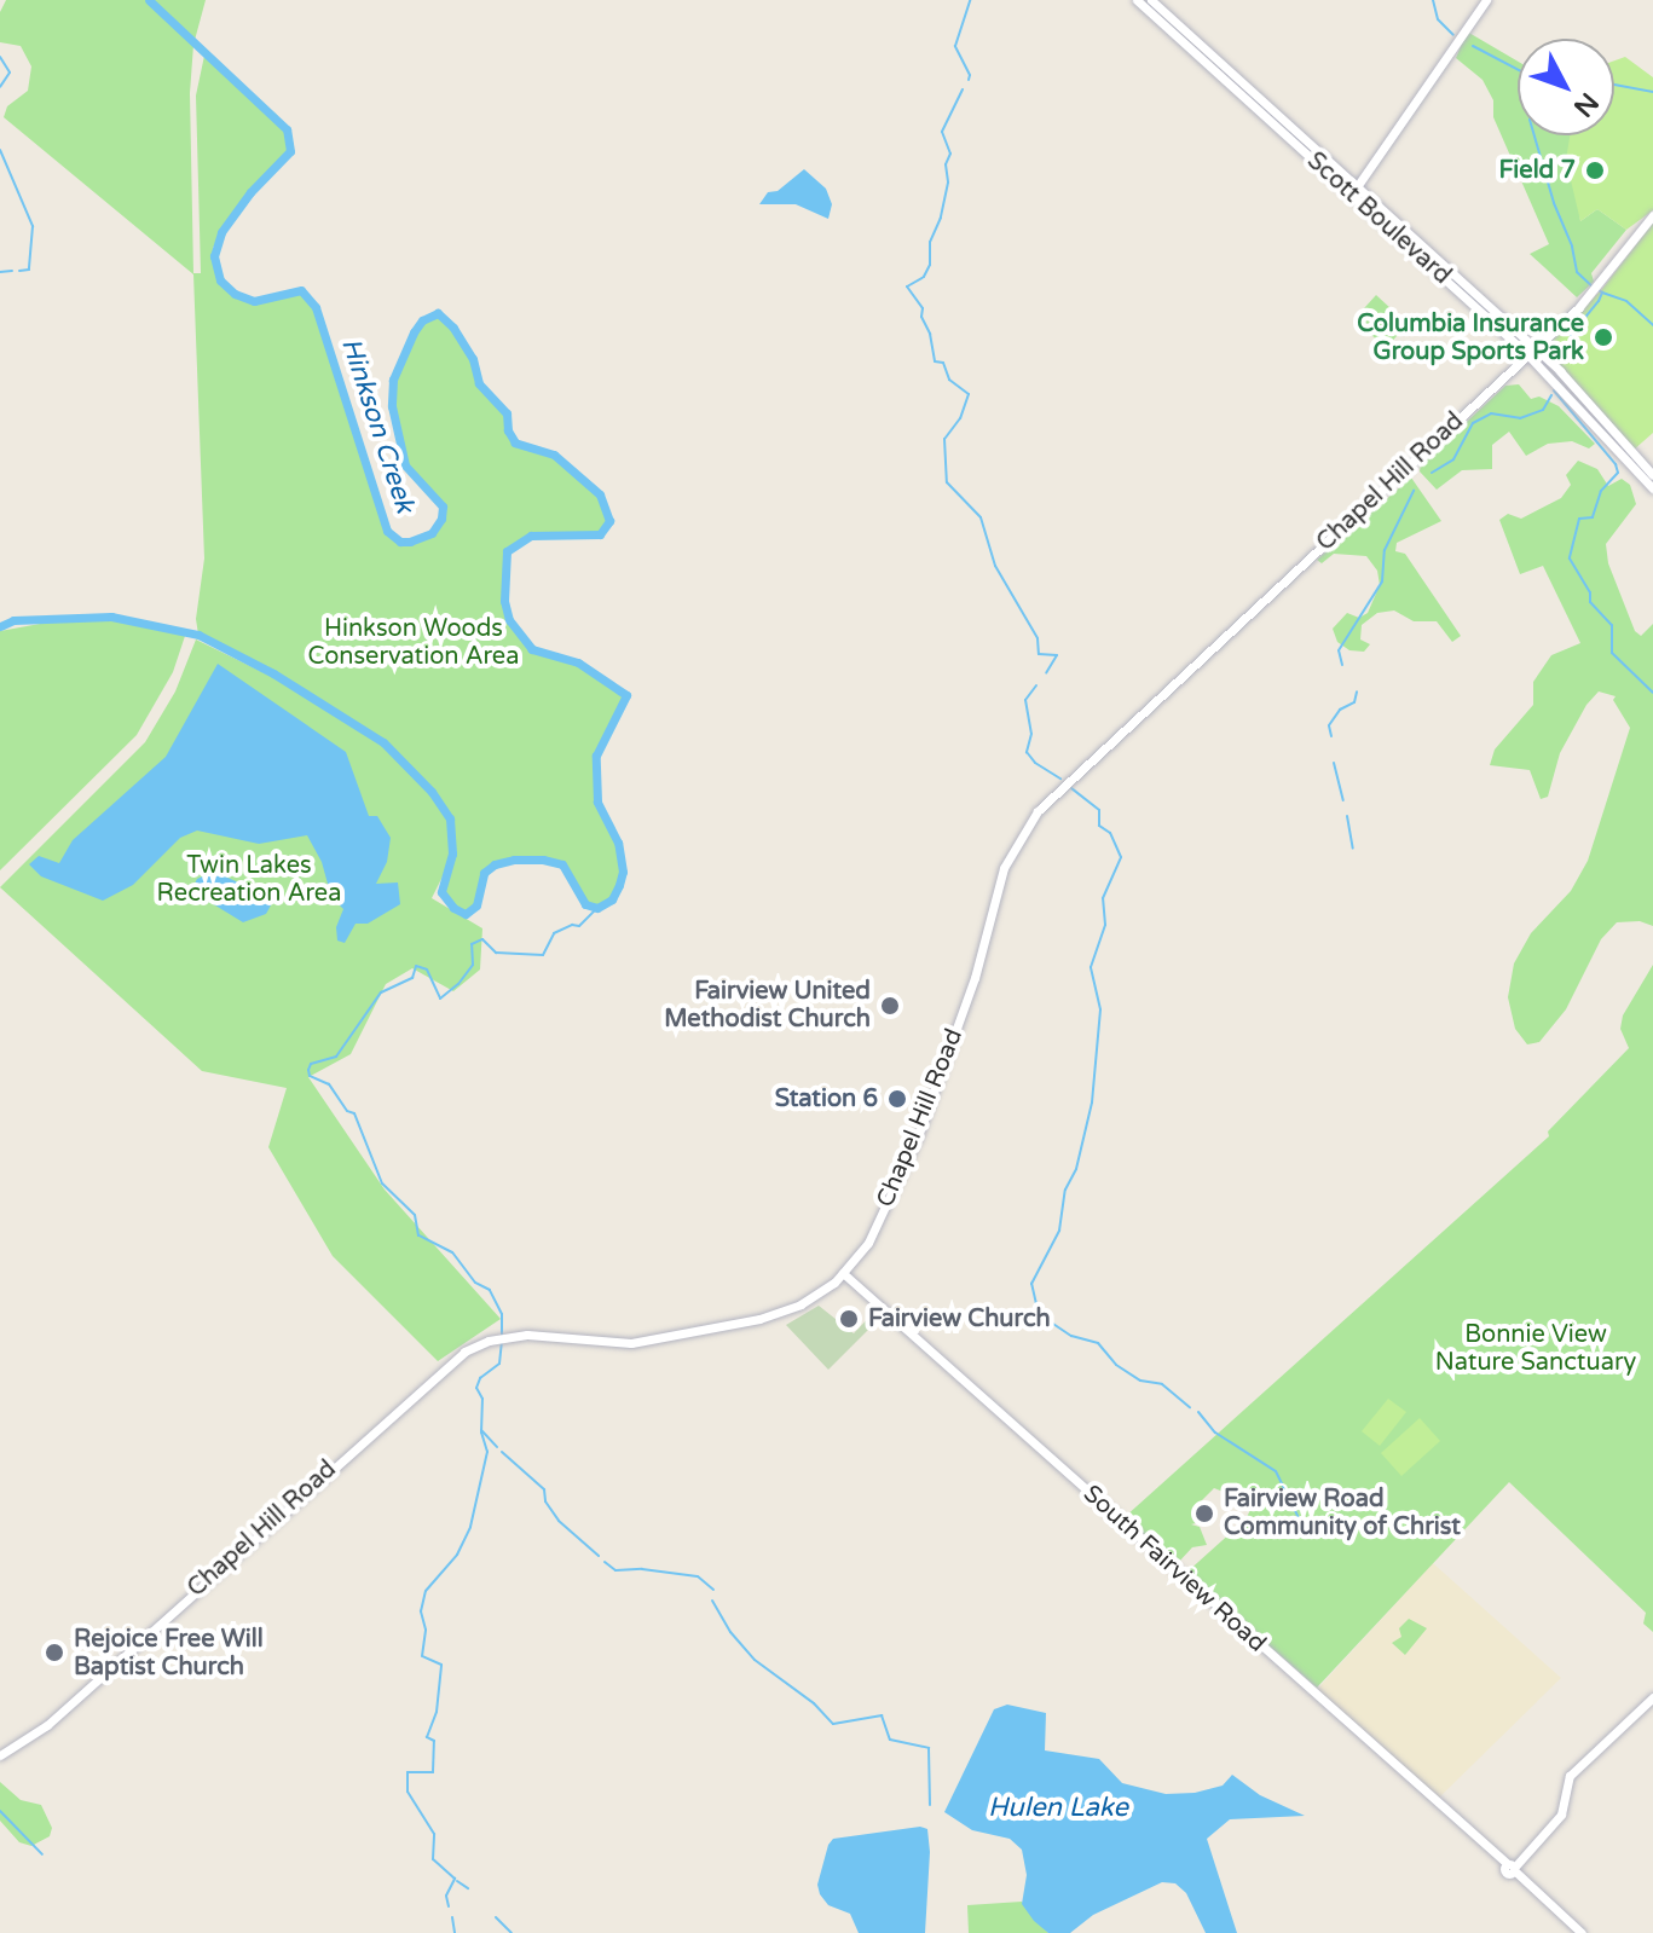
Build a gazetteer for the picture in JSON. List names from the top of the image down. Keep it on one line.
{"streets":{"street":["Scott Boulevard","Chapel Hill Road","South Fairview Road"]},"crossings":[["Scott Boulevard","Chapel Hill Road"],["Chapel Hill Road","South Fairview Road"]],"water":["Hinkson Creek","Hulen Lake"],"parks":["Hinkson Woods Conservation Area","Twin Lakes Recreation Area","Bonnie View Nature Sanctuary"],"places":["Field 7","Columbia Insurance Group Sports Park","Fairview United Methodist Church","Station 6","Fairview Church","Fairview Road Community of Christ","Rejoice Free Will Baptist Church"],"north":"bottom right"}
